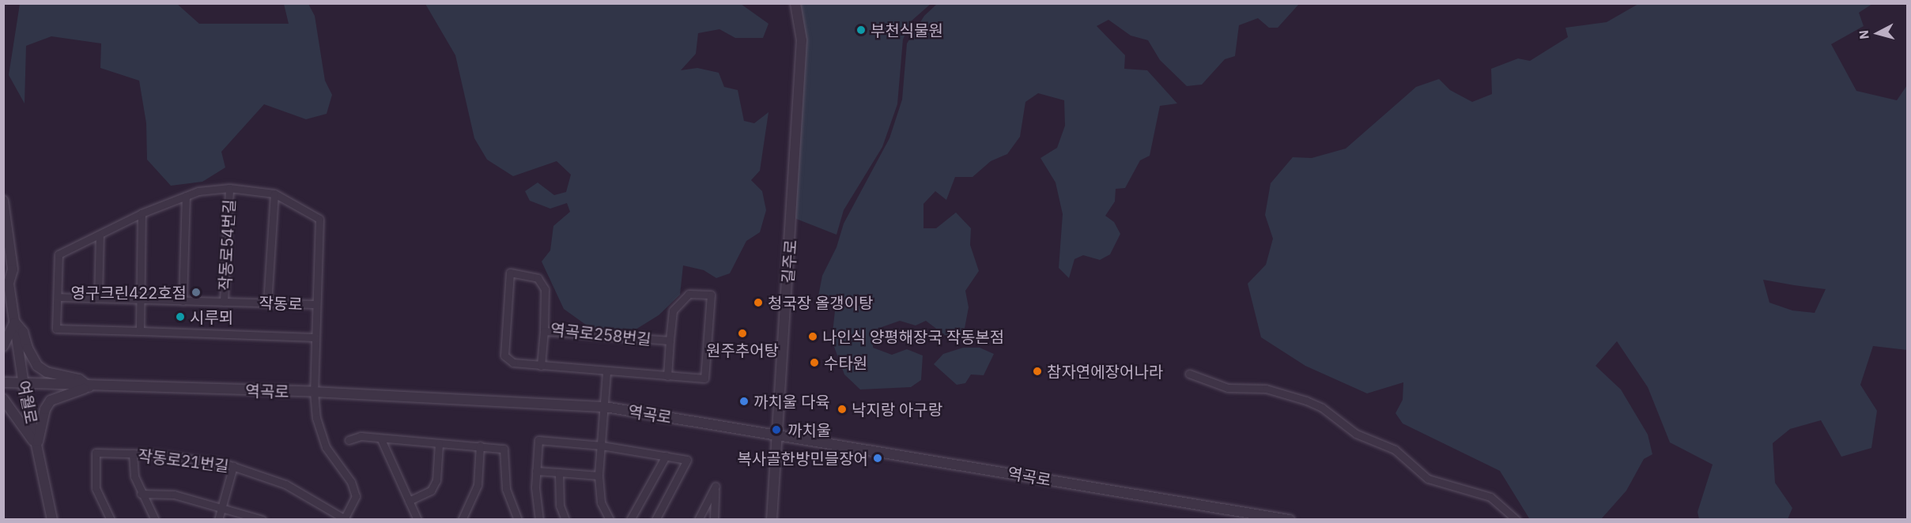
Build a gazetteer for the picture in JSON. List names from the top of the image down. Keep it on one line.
{"streets":{"street":["작동로54번길","길주로","작동로","역곡로258번길","역곡로","여월로","작동로21번길"]},"crossings":[["작동로54번길","작동로"],["길주로","역곡로"],["작동로","역곡로"],["작동로","작동로21번길"],["역곡로","여월로"]],"places":["부천식물원","영구크린422호점","청국장 올갱이탕","시루뫼","원주추어탕","나인식 양평해장국 작동본점","수타원","참자연에장어나라","까치울 다육","낙지랑 아구랑","까치울","복사골한방민믈장어"],"north":"left"}
